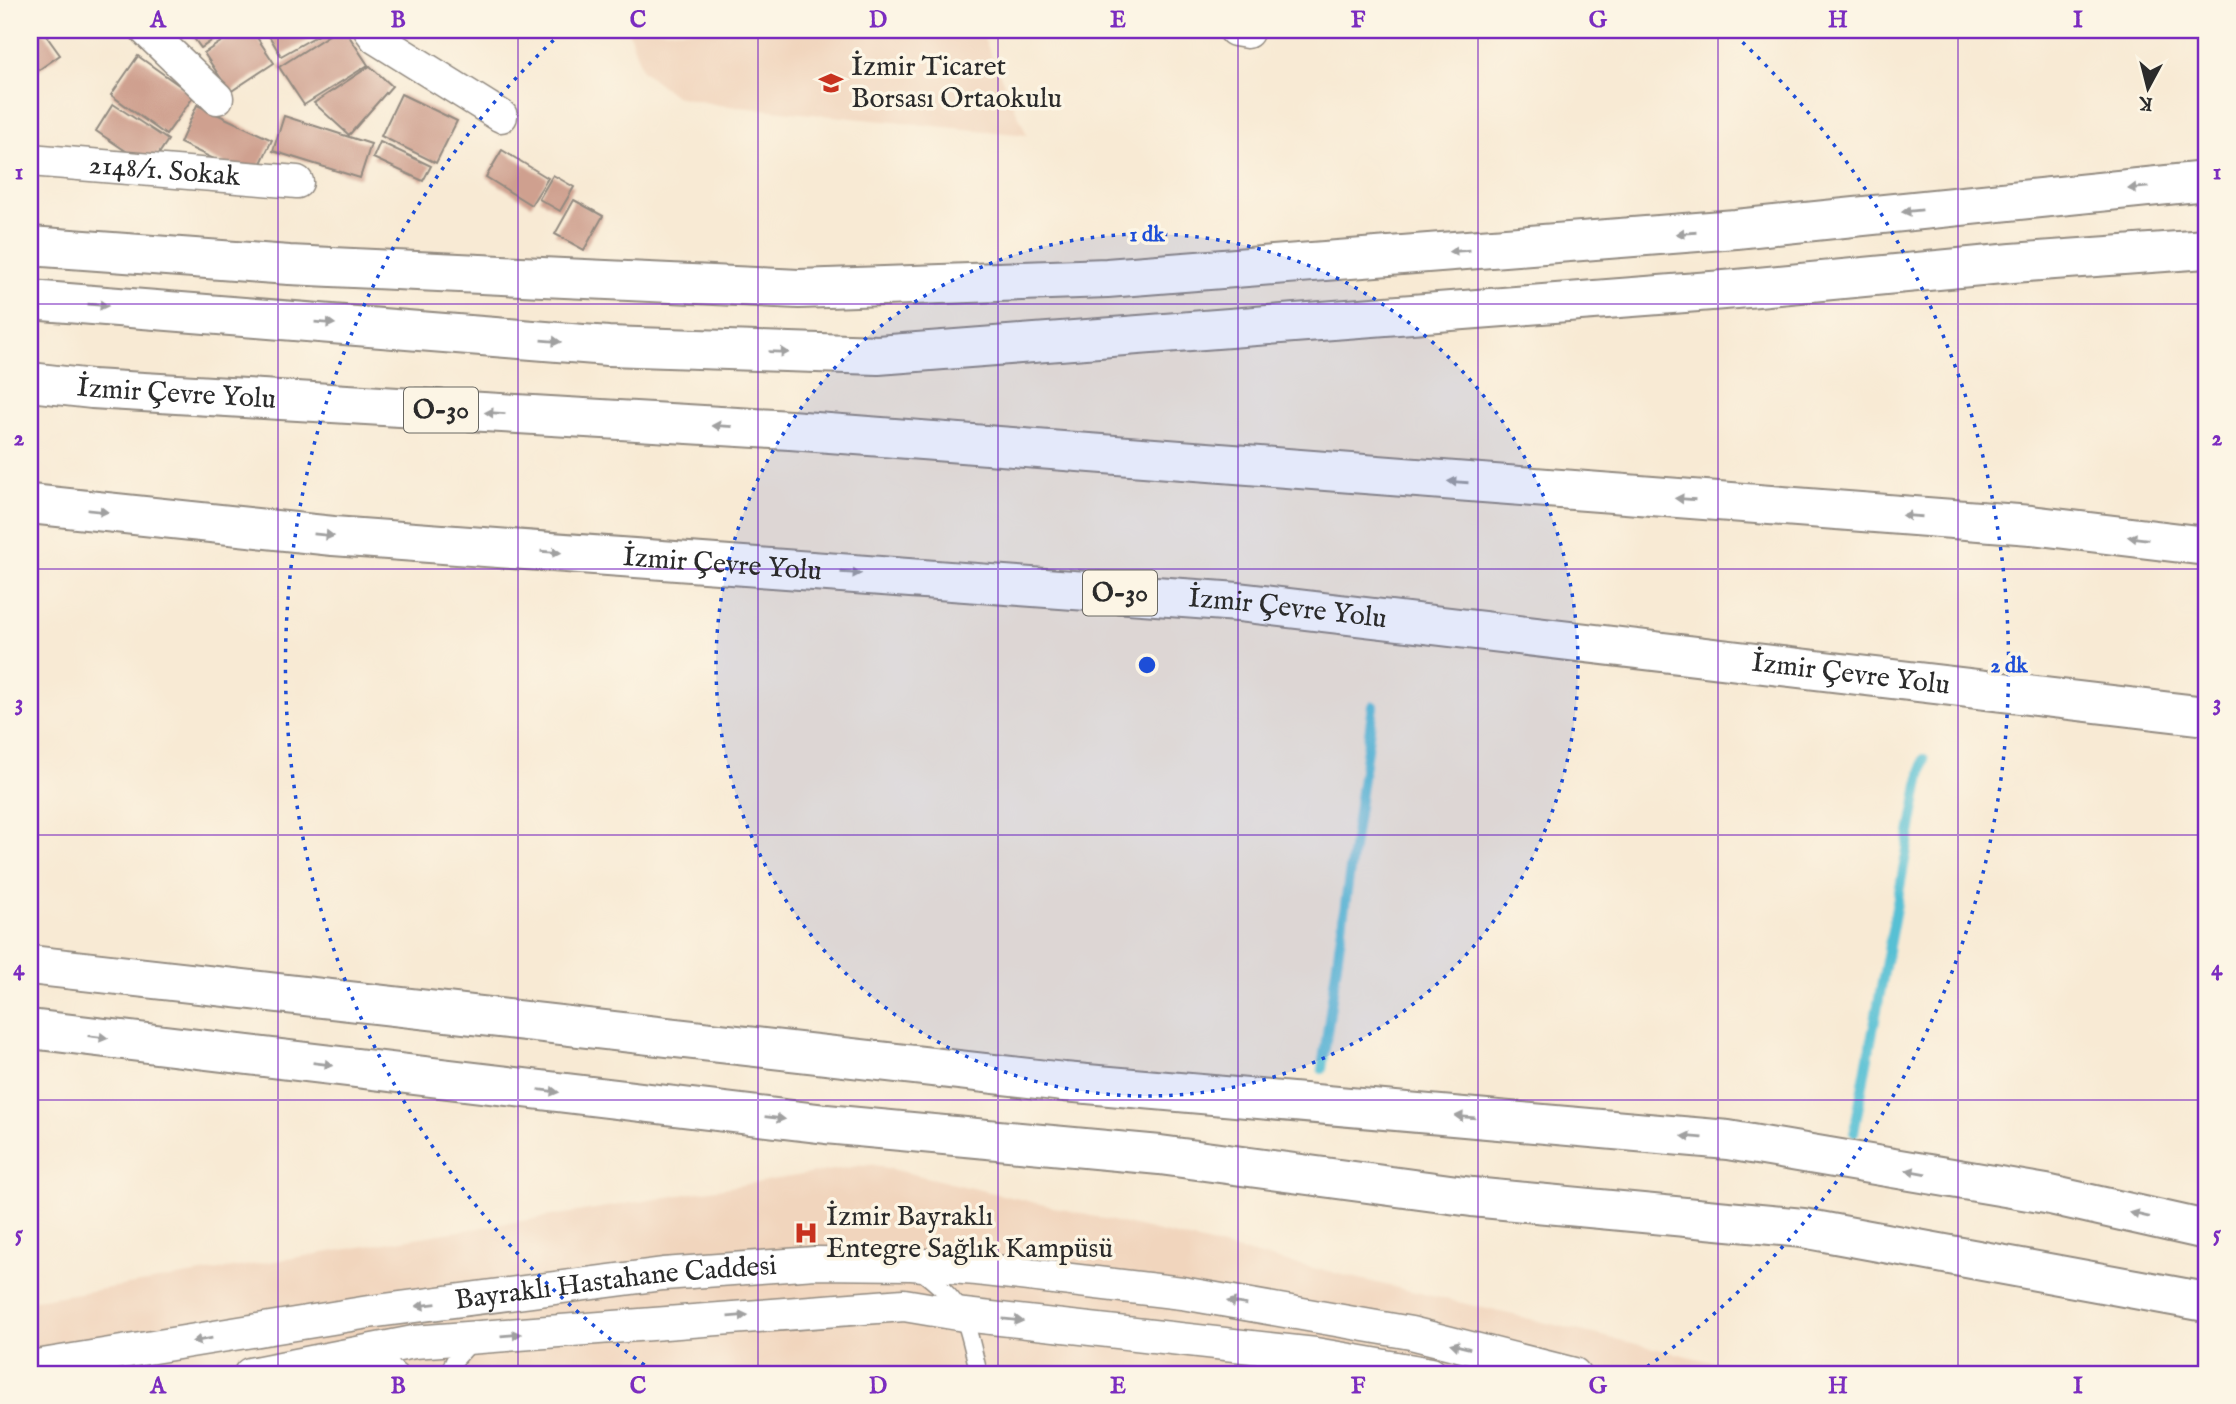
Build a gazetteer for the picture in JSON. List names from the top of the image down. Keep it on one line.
{"streets":{"highway":["İzmir Çevre Yolu","O-30"],"street":["2148/1. Sokak","Bayraklı Hastahane Caddesi"]},"places":{"school or university":["İzmir Ticaret Borsası Ortaokulu"],"hospital":["İzmir Bayraklı Entegre Sağlık Kampüsü"]},"north":"bottom","grid":{"columns":["A","B","C","D","E","F","G","H","I"],"rows":["1","2","3","4","5"]},"rings":["1 dk","2 dk"]}
